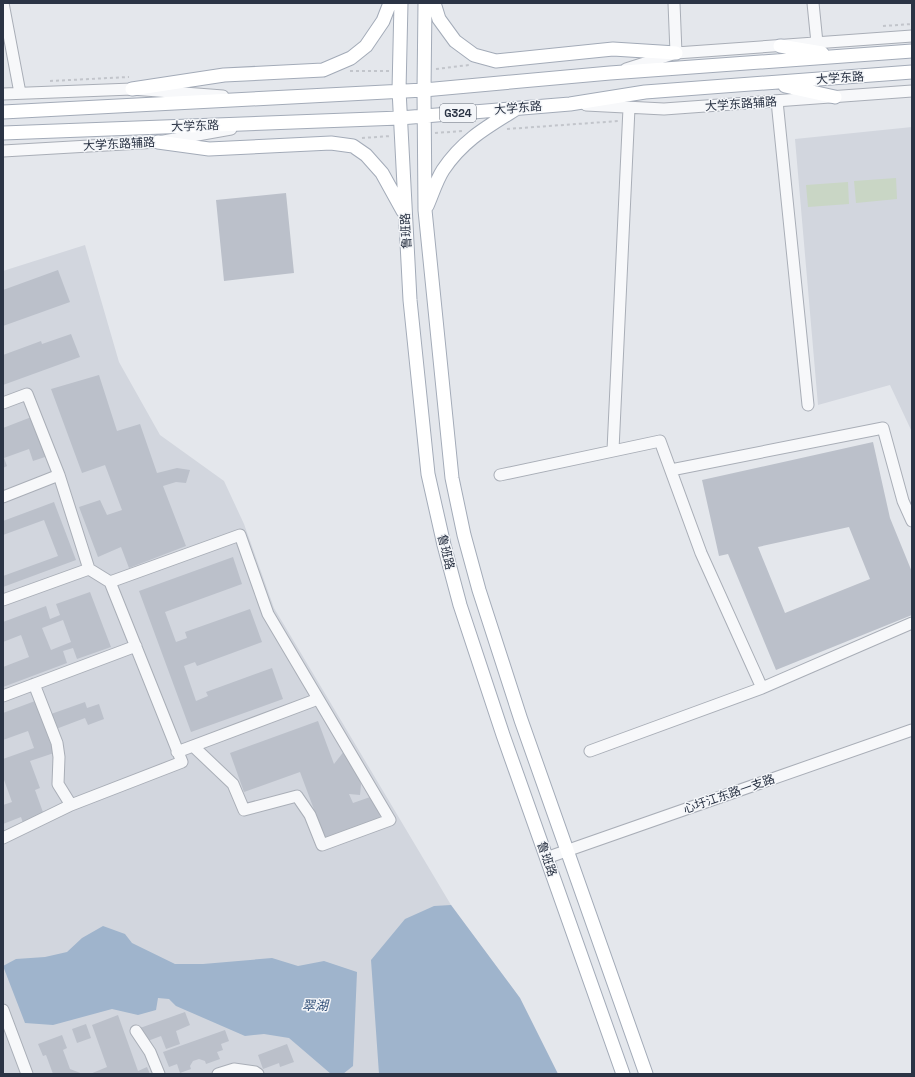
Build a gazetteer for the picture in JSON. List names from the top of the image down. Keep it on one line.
{"streets":{"main road":["大学东路","G324","鲁班路"],"street":["大学东路辅路","心圩江东路一支路"]},"crossings":[["大学东路","大学东路辅路"],["大学东路","鲁班路"],["鲁班路","心圩江东路一支路"]],"water":["翠湖"]}
